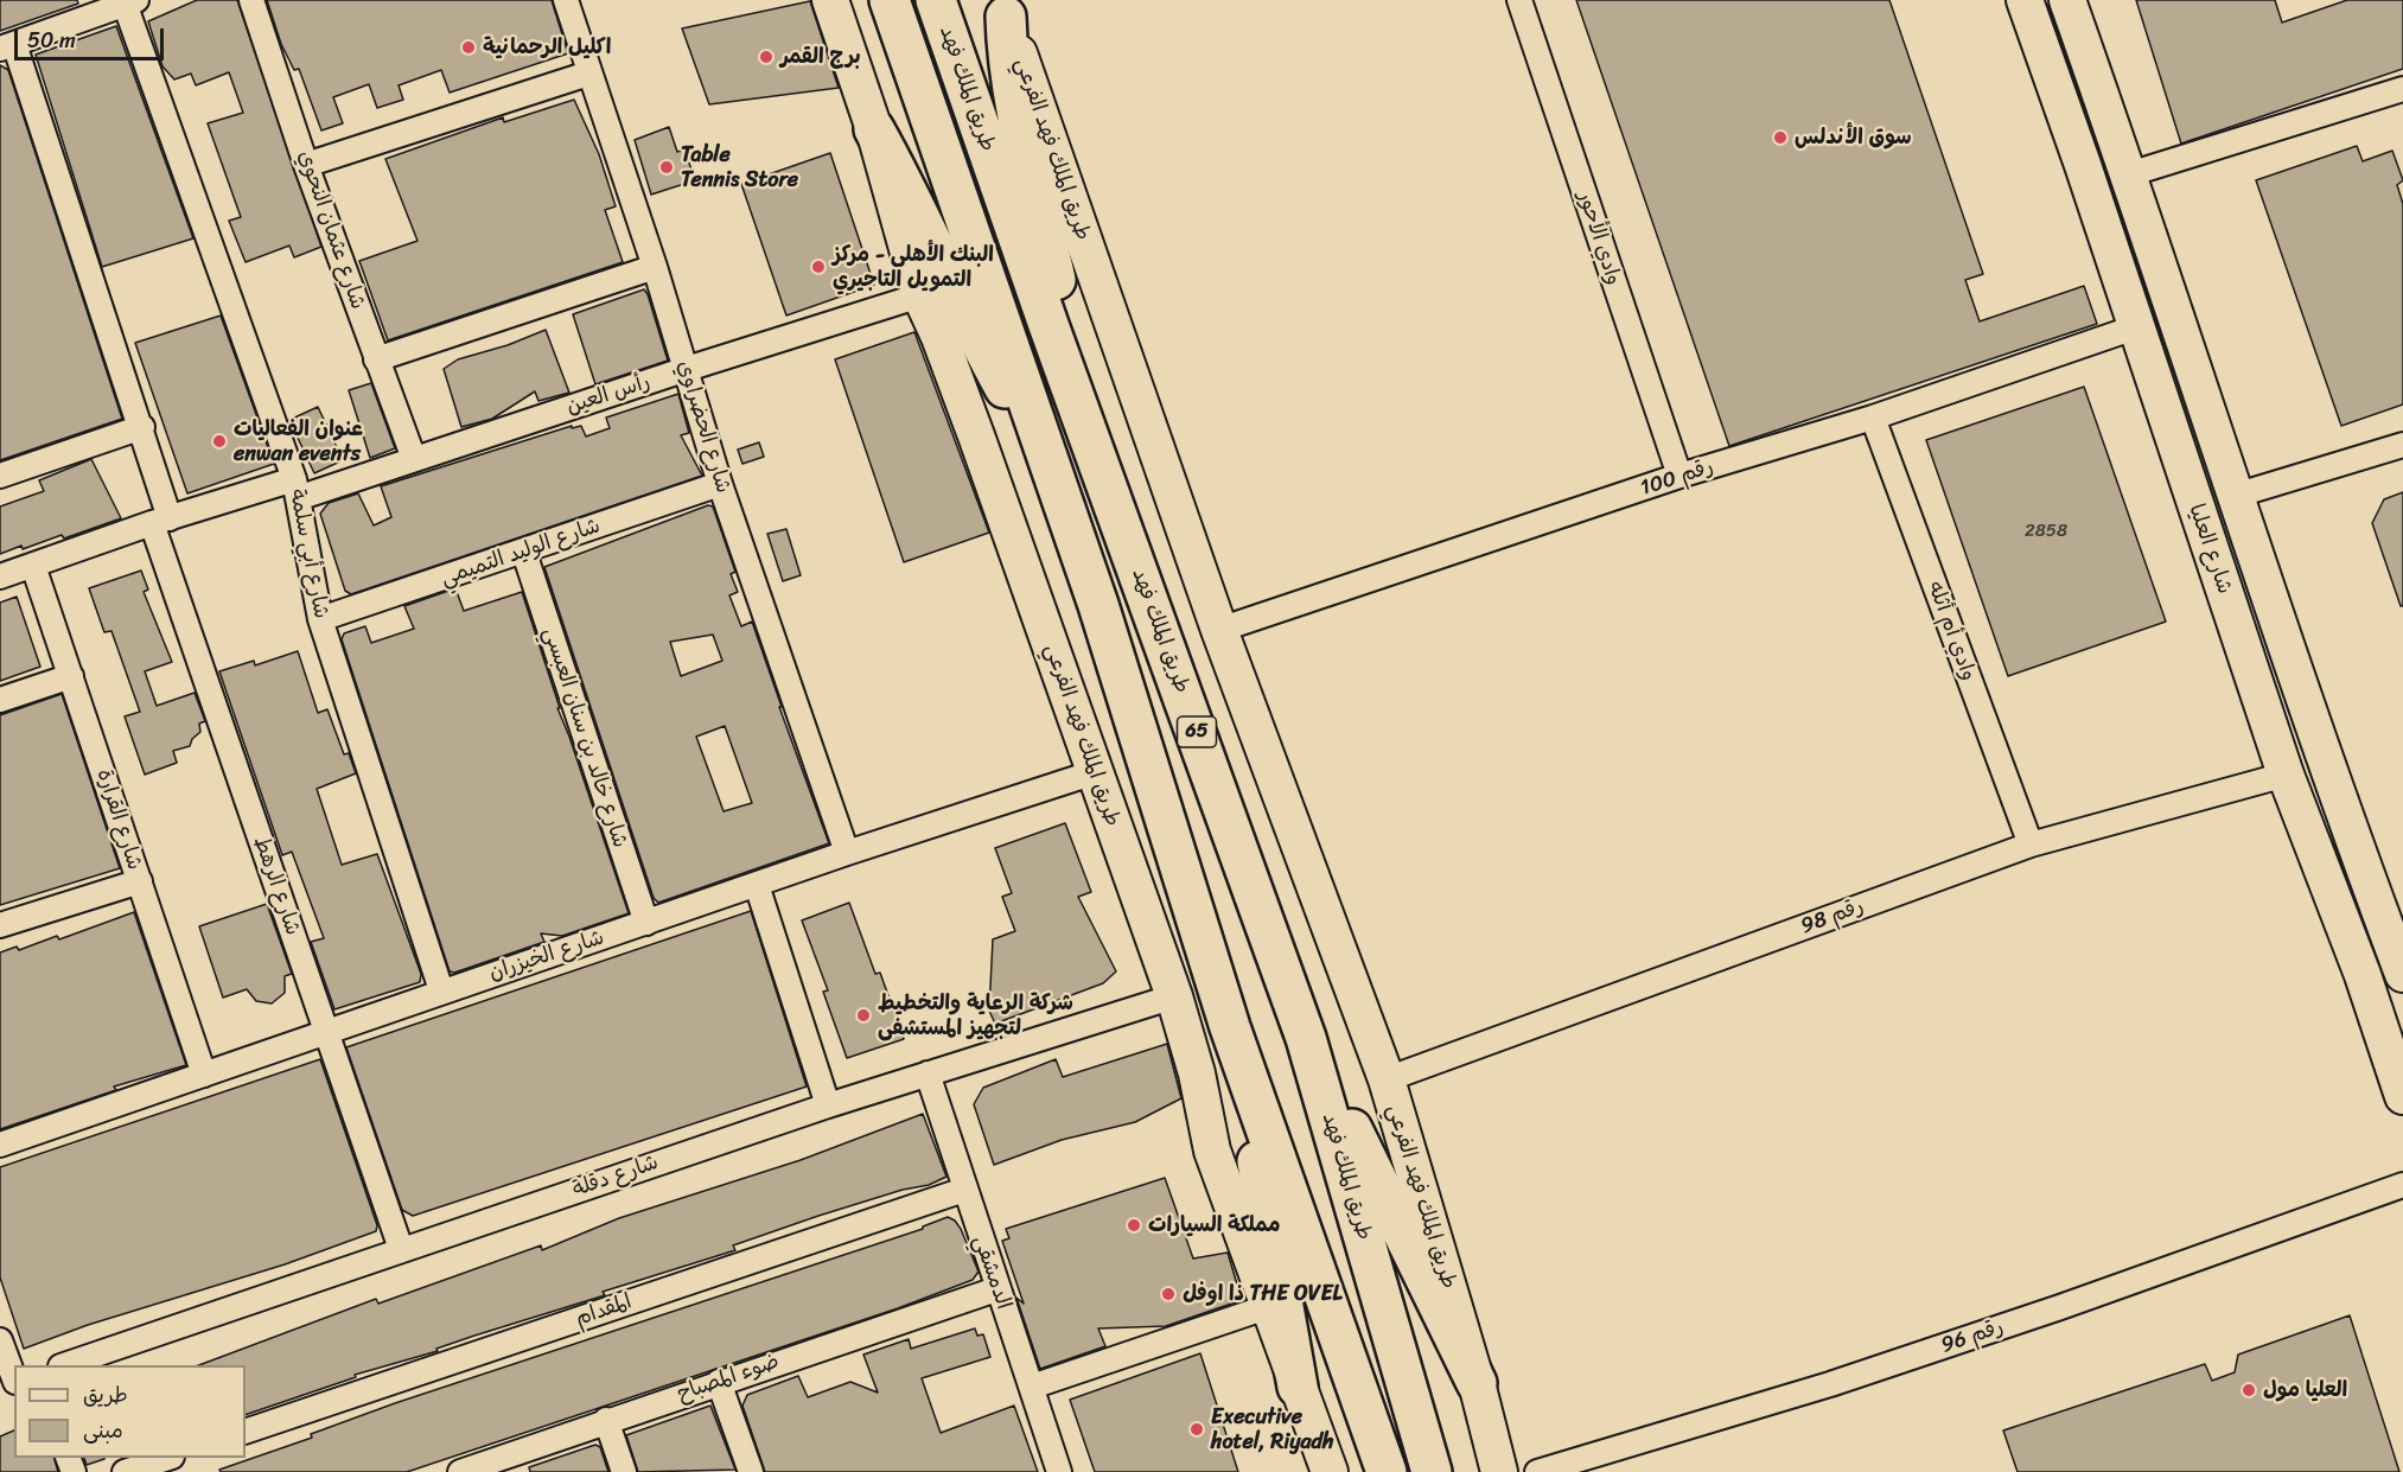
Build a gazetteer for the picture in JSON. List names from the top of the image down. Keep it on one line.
{"streets":{"highway":["طريق الملك فهد","65"],"main road":["طريق الملك فهد الفرعي","شارع العليا"],"street":["شارع عثمان النحوي","وادي الأحور","رأس العين","شارع الحضراوي","رقم 100","شارع الوليد التميمي","شارع أبي سلمة","وادي أم أثله","شارع خالد بن سنان العبسي","شارع القرارة","شارع الرهط","رقم 98","شارع الخيزران","شارع دقلة","الدمشقي","المقدام","رقم 96","ضوء المصباح"]},"crossings":[["طريق الملك فهد الفرعي","رأس العين"],["طريق الملك فهد الفرعي","رقم 100"],["طريق الملك فهد الفرعي","رقم 98"],["طريق الملك فهد الفرعي","شارع الخيزران"],["طريق الملك فهد الفرعي","شارع دقلة"],["شارع عثمان النحوي","رأس العين"],["وادي الأحور","رقم 100"],["رأس العين","شارع الحضراوي"],["رأس العين","شارع أبي سلمة"],["رأس العين","شارع القرارة"],["رأس العين","شارع الرهط"],["شارع الحضراوي","شارع الوليد التميمي"],["شارع الحضراوي","شارع الخيزران"],["رقم 100","شارع العليا"],["رقم 100","وادي أم أثله"],["شارع العليا","رقم 98"],["شارع الوليد التميمي","شارع أبي سلمة"],["شارع الوليد التميمي","شارع خالد بن سنان العبسي"],["شارع أبي سلمة","شارع الخيزران"],["وادي أم أثله","رقم 98"],["شارع خالد بن سنان العبسي","شارع الخيزران"],["شارع القرارة","شارع الخيزران"],["شارع الرهط","شارع الخيزران"],["شارع الرهط","شارع دقلة"],["شارع دقلة","الدمشقي"],["الدمشقي","المقدام"],["الدمشقي","ضوء المصباح"]],"places":["اكليل الرحمانية","برج القمر","سوق الأندلس","Table Tennis Store","البنك الأهلي - مركز التمويل التاجيري","عنوان الفعاليات enwan events","شركة الرعاية والتخطيط لتجهيز المستشفى","مملكة السيارات","ذا اوفل THE OVEL","العليا مول","Executive hotel, Riyadh"],"house_numbers":["2858"],"legend":["طريق","مبنى"],"scale_bar":"50 m"}
